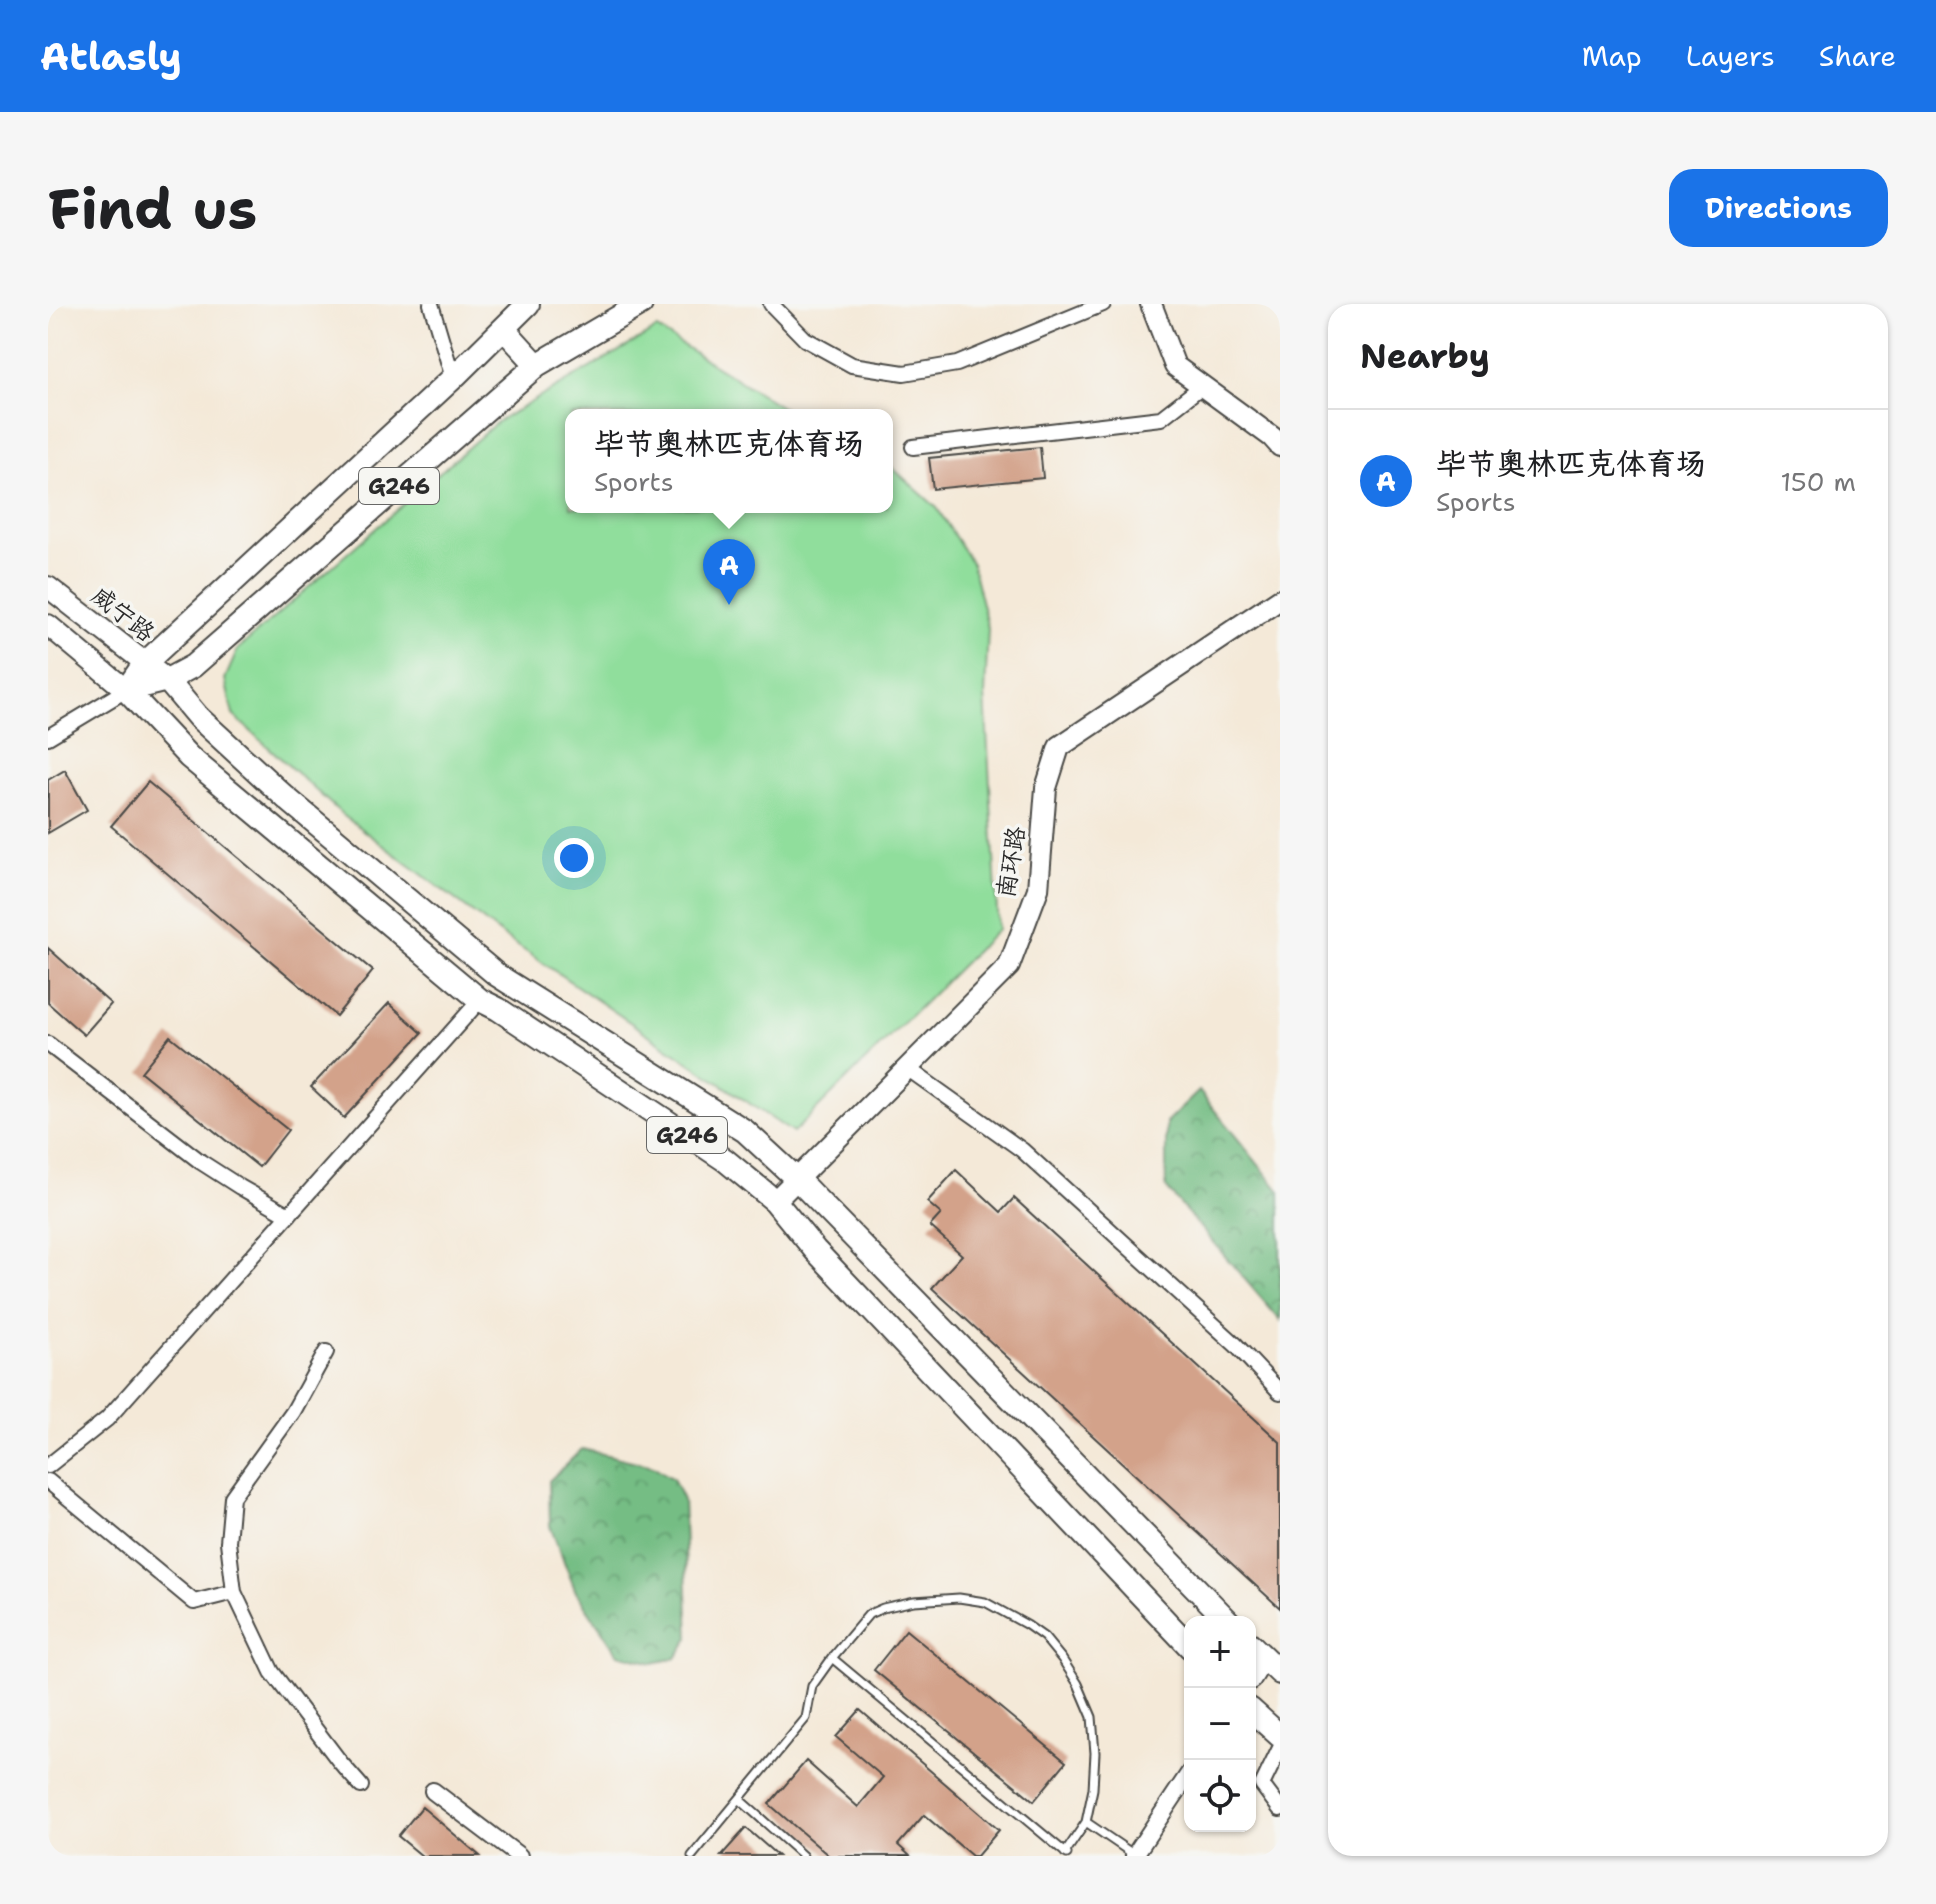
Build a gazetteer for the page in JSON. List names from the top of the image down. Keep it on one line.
{"streets":{"highway":["G246"],"main road":["威宁路","南环路"]},"crossings":[["G246","威宁路"],["G246","南环路"]],"page":{"header":"Atlasly","nav":["Map","Layers","Share"],"buttons":"Directions","title":"Find us","heading":"Nearby","list":[{"mark":"A","name":"毕节奥林匹克体育场","note":"Sports","value":"150 m"}],"popup":["毕节奥林匹克体育场","Sports"],"pins":"A","map_buttons":["+","−"]}}
